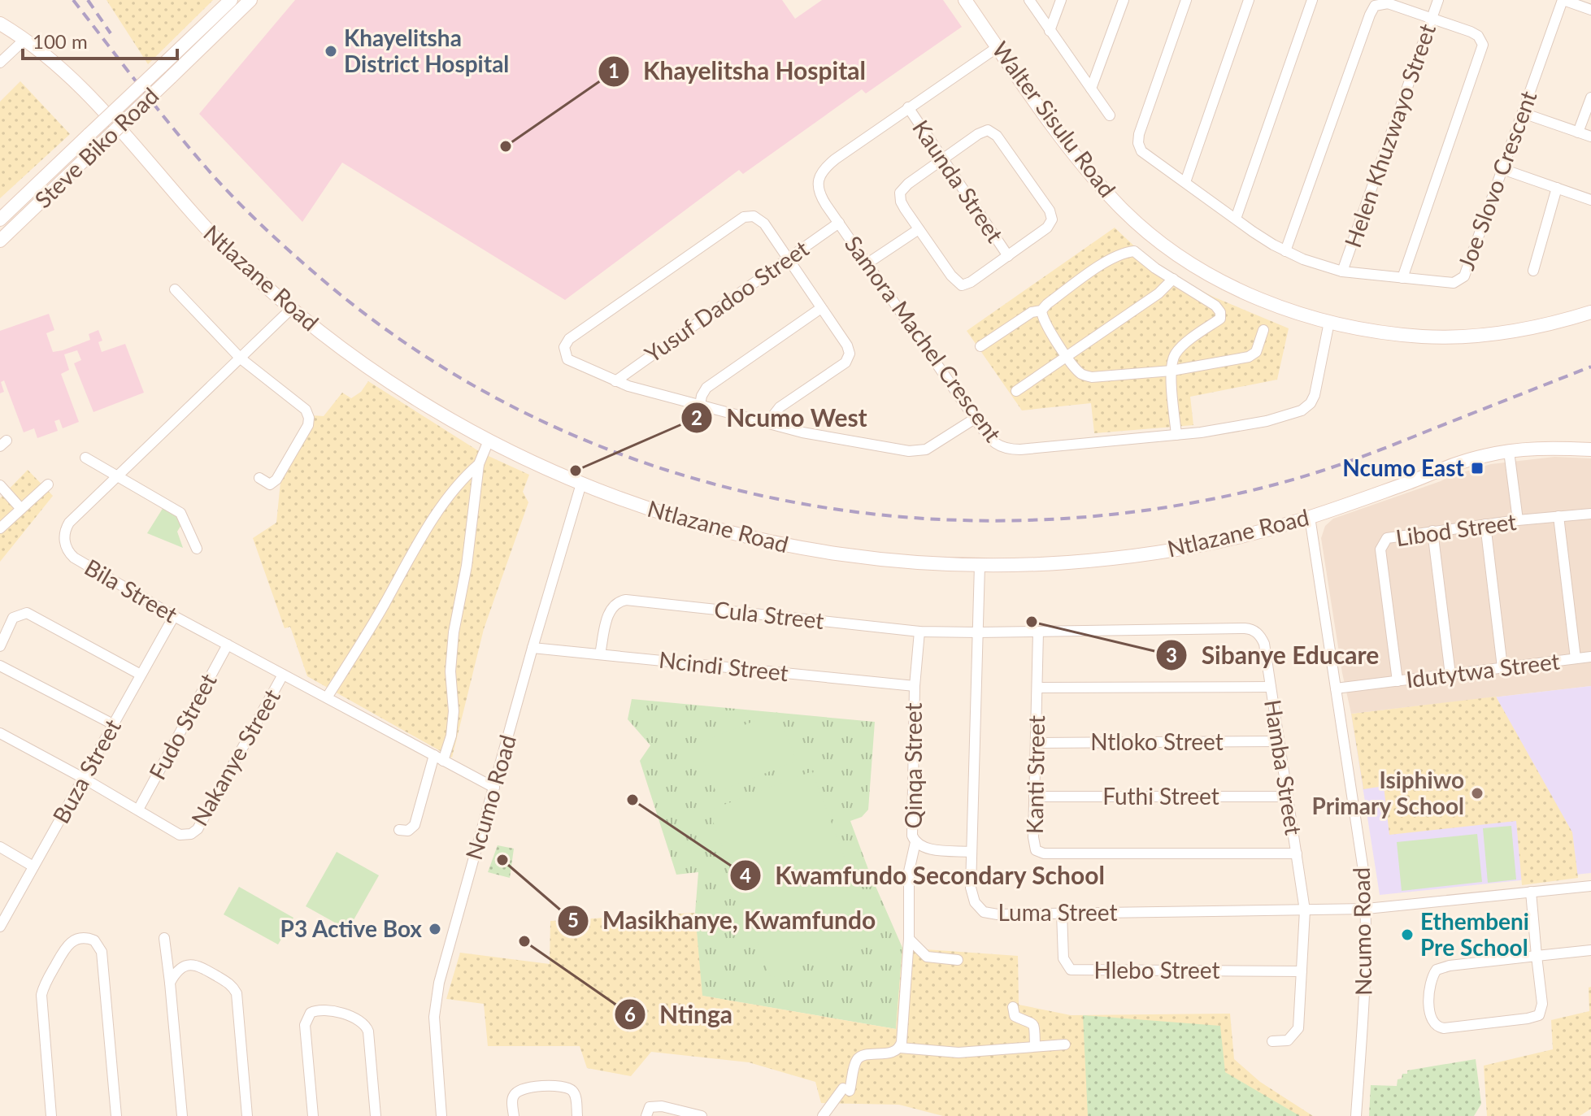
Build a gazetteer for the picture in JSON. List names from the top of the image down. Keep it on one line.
{"streets":{"street":["Walter Sisulu Road","Helen Khuzwayo Street","Steve Biko Road","Joe Slovo Crescent","Kaunda Street","Ntlazane Road","Yusuf Dadoo Street","Samora Machel Crescent","Libod Street","Bila Street","Cula Street","Ncindi Street","Idutytwa Street","Fudo Street","Ntloko Street","Nakanye Street","Qinqa Street","Hamba Street","Buza Street","Kanti Street","Futhi Street","Ncumo Road","Luma Street","Hlebo Street"]},"crossings":[["Walter Sisulu Road","Samora Machel Crescent"],["Helen Khuzwayo Street","Joe Slovo Crescent"],["Kaunda Street","Samora Machel Crescent"],["Ntlazane Road","Bila Street"],["Ntlazane Road","Ncumo Road"],["Ntlazane Road","Luma Street"],["Yusuf Dadoo Street","Samora Machel Crescent"],["Libod Street","Idutytwa Street"],["Bila Street","Fudo Street"],["Bila Street","Nakanye Street"],["Bila Street","Buza Street"],["Bila Street","Ncumo Road"],["Cula Street","Ncindi Street"],["Cula Street","Qinqa Street"],["Cula Street","Hamba Street"],["Cula Street","Luma Street"],["Ncindi Street","Qinqa Street"],["Ncindi Street","Ncumo Road"],["Idutytwa Street","Ncumo Road"],["Fudo Street","Nakanye Street"],["Ntloko Street","Hamba Street"],["Ntloko Street","Kanti Street"],["Nakanye Street","Buza Street"],["Qinqa Street","Luma Street"],["Hamba Street","Kanti Street"],["Hamba Street","Futhi Street"],["Hamba Street","Luma Street"],["Kanti Street","Futhi Street"],["Ncumo Road","Luma Street"],["Luma Street","Hlebo Street"]],"places":{"other":["Khayelitsha District Hospital","Khayelitsha Hospital","Ncumo West","Sibanye Educare","Isiphiwo Primary School","Kwamfundo Secondary School","Masikhanye, Kwamfundo","P3 Active Box","Ethembeni Pre School","Ntinga"],"transit":["Ncumo East"]},"scale_bar":"100 m"}
